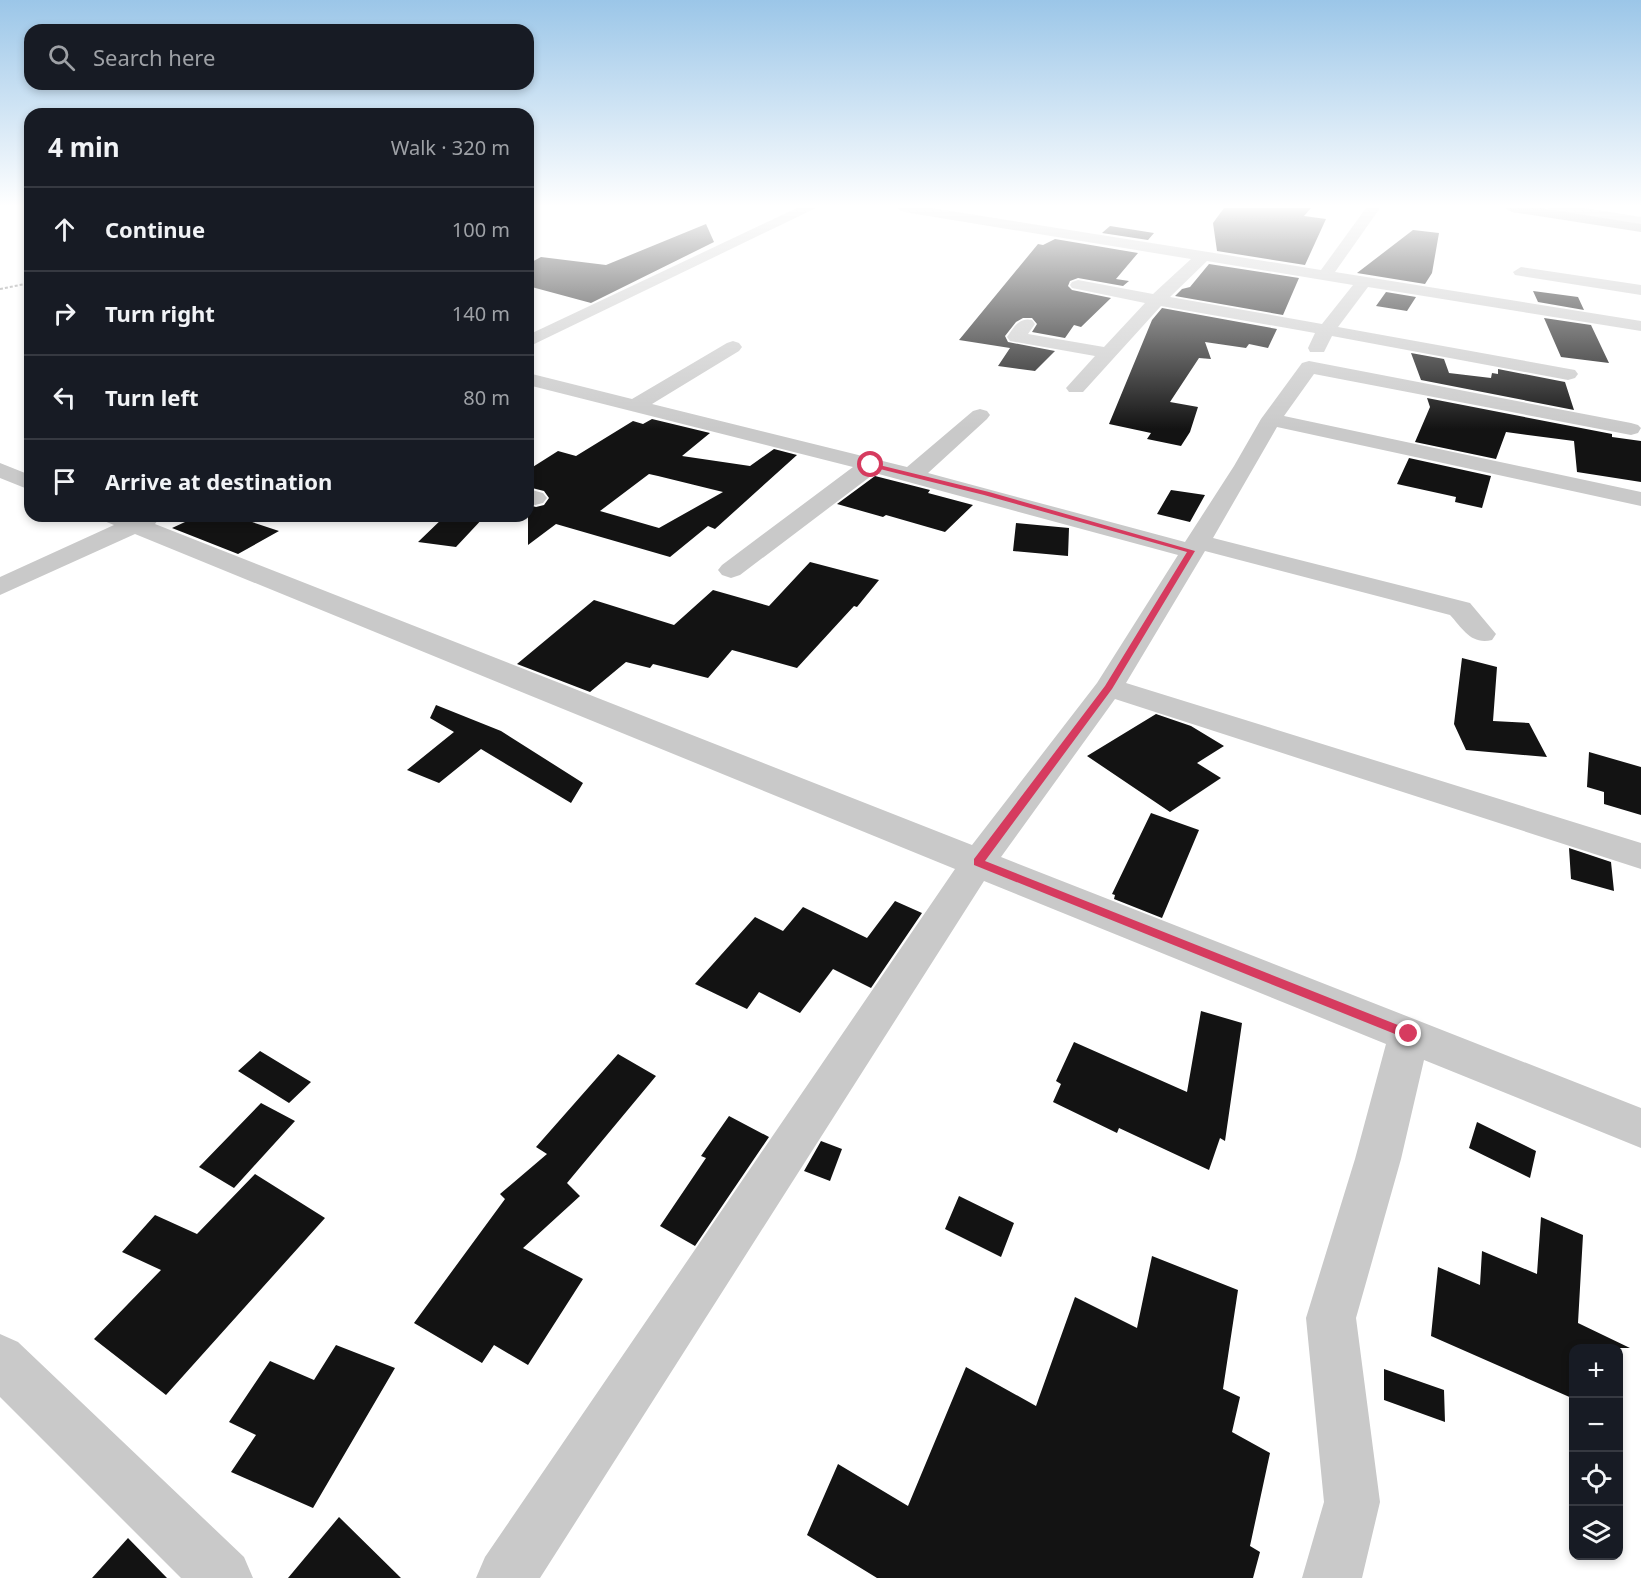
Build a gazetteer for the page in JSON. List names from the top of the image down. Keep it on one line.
{"page":{"search":"Search here","heading":["4 min","Walk · 320 m"],"list":[["Continue","100 m"],["Turn right","140 m"],["Turn left","80 m"],"Arrive at destination"],"map_buttons":["+","−"]}}
